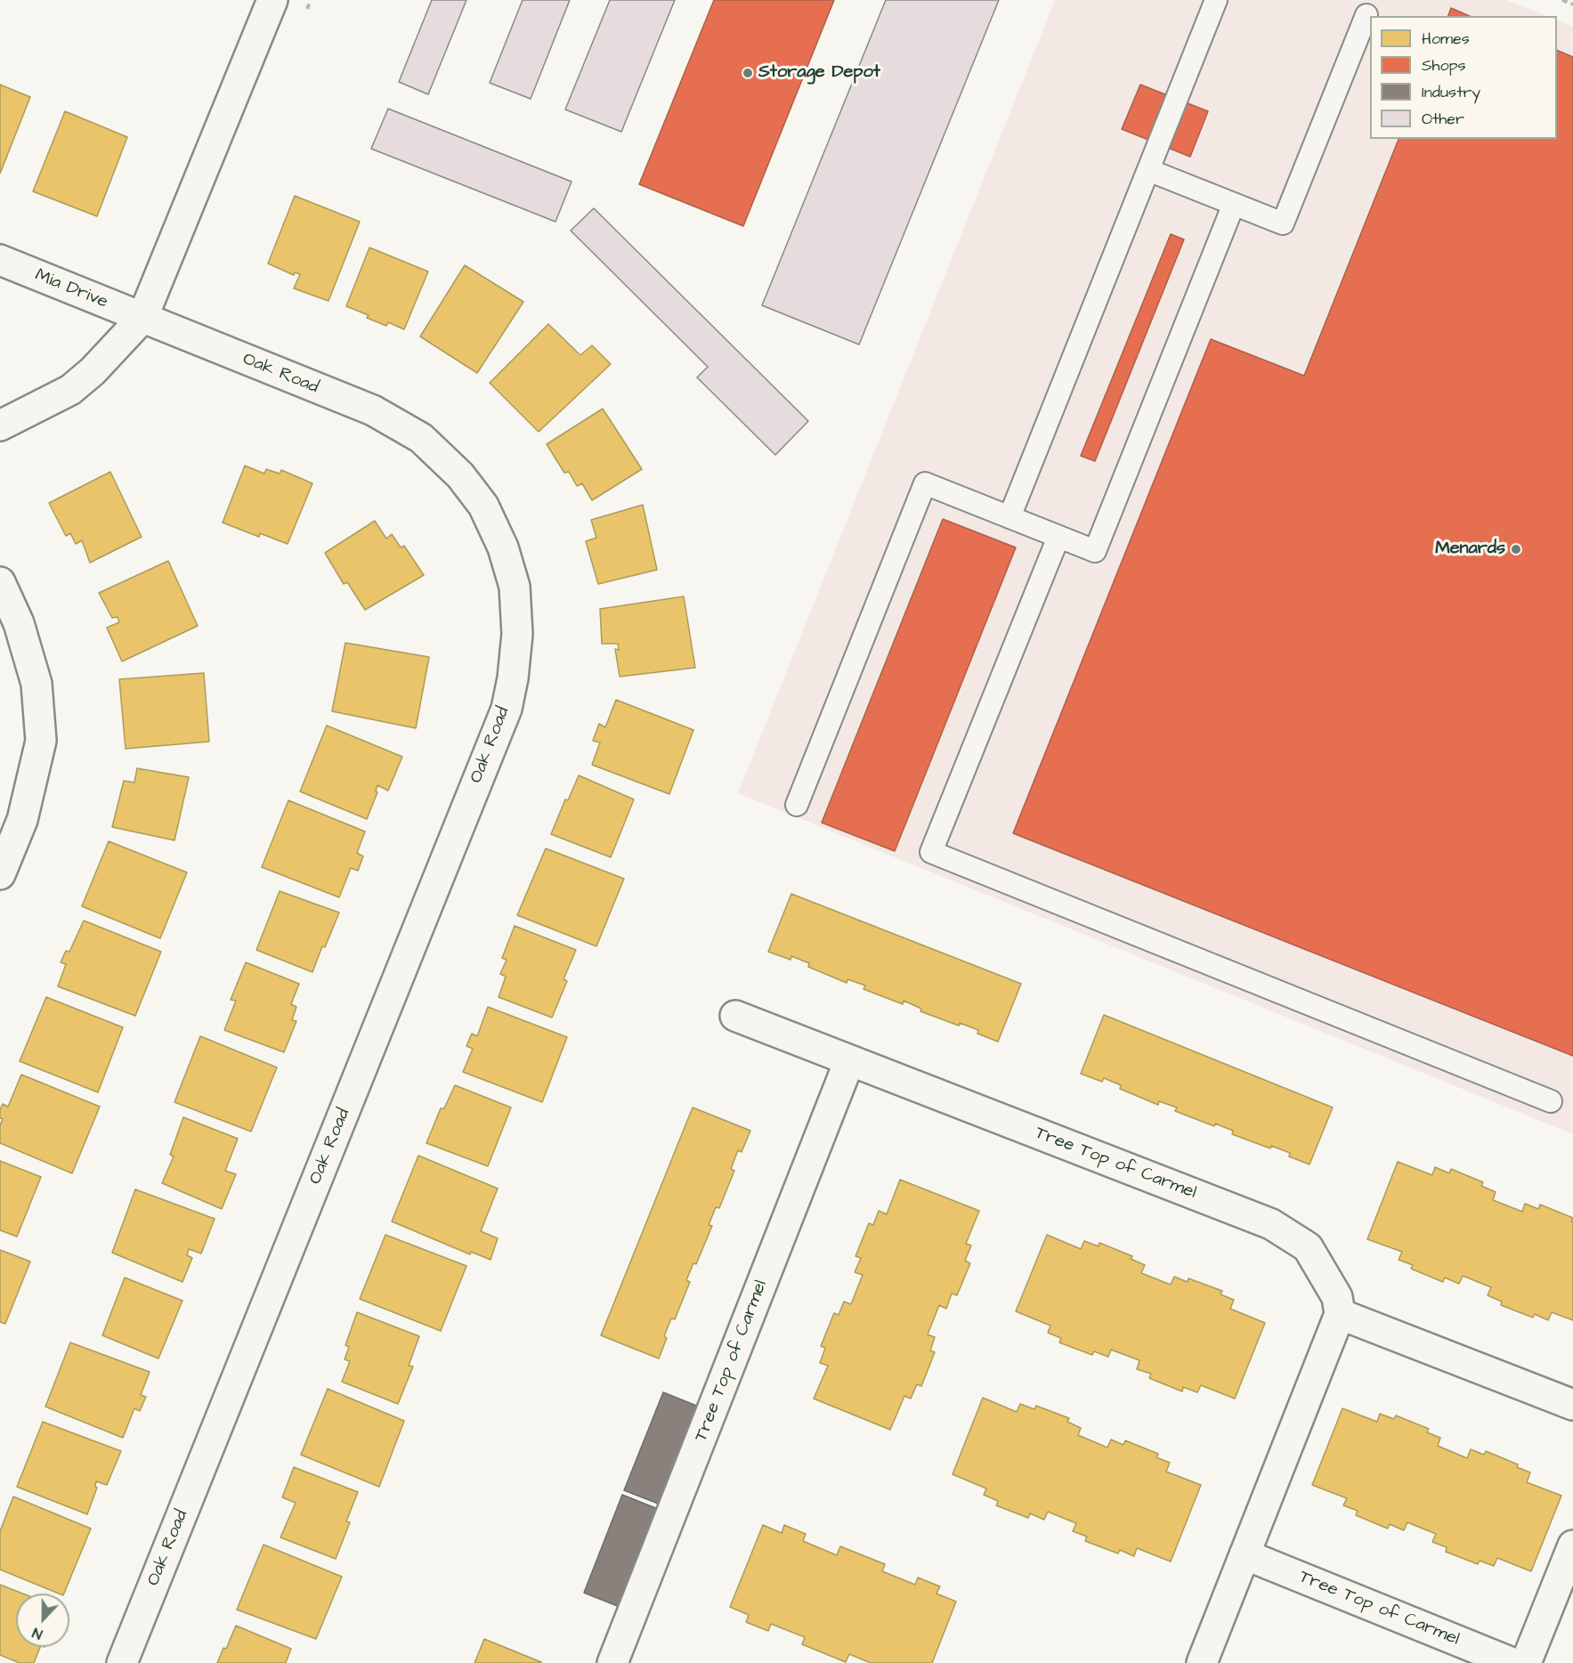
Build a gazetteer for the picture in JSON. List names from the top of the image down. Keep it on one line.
{"streets":{"street":["Mia Drive","Oak Road","Tree Top of Carmel"]},"crossings":[["Mia Drive","Oak Road"]],"places":["Storage Depot","Menards"],"legend":["Homes","Shops","Industry","Other"],"north":"bottom"}
